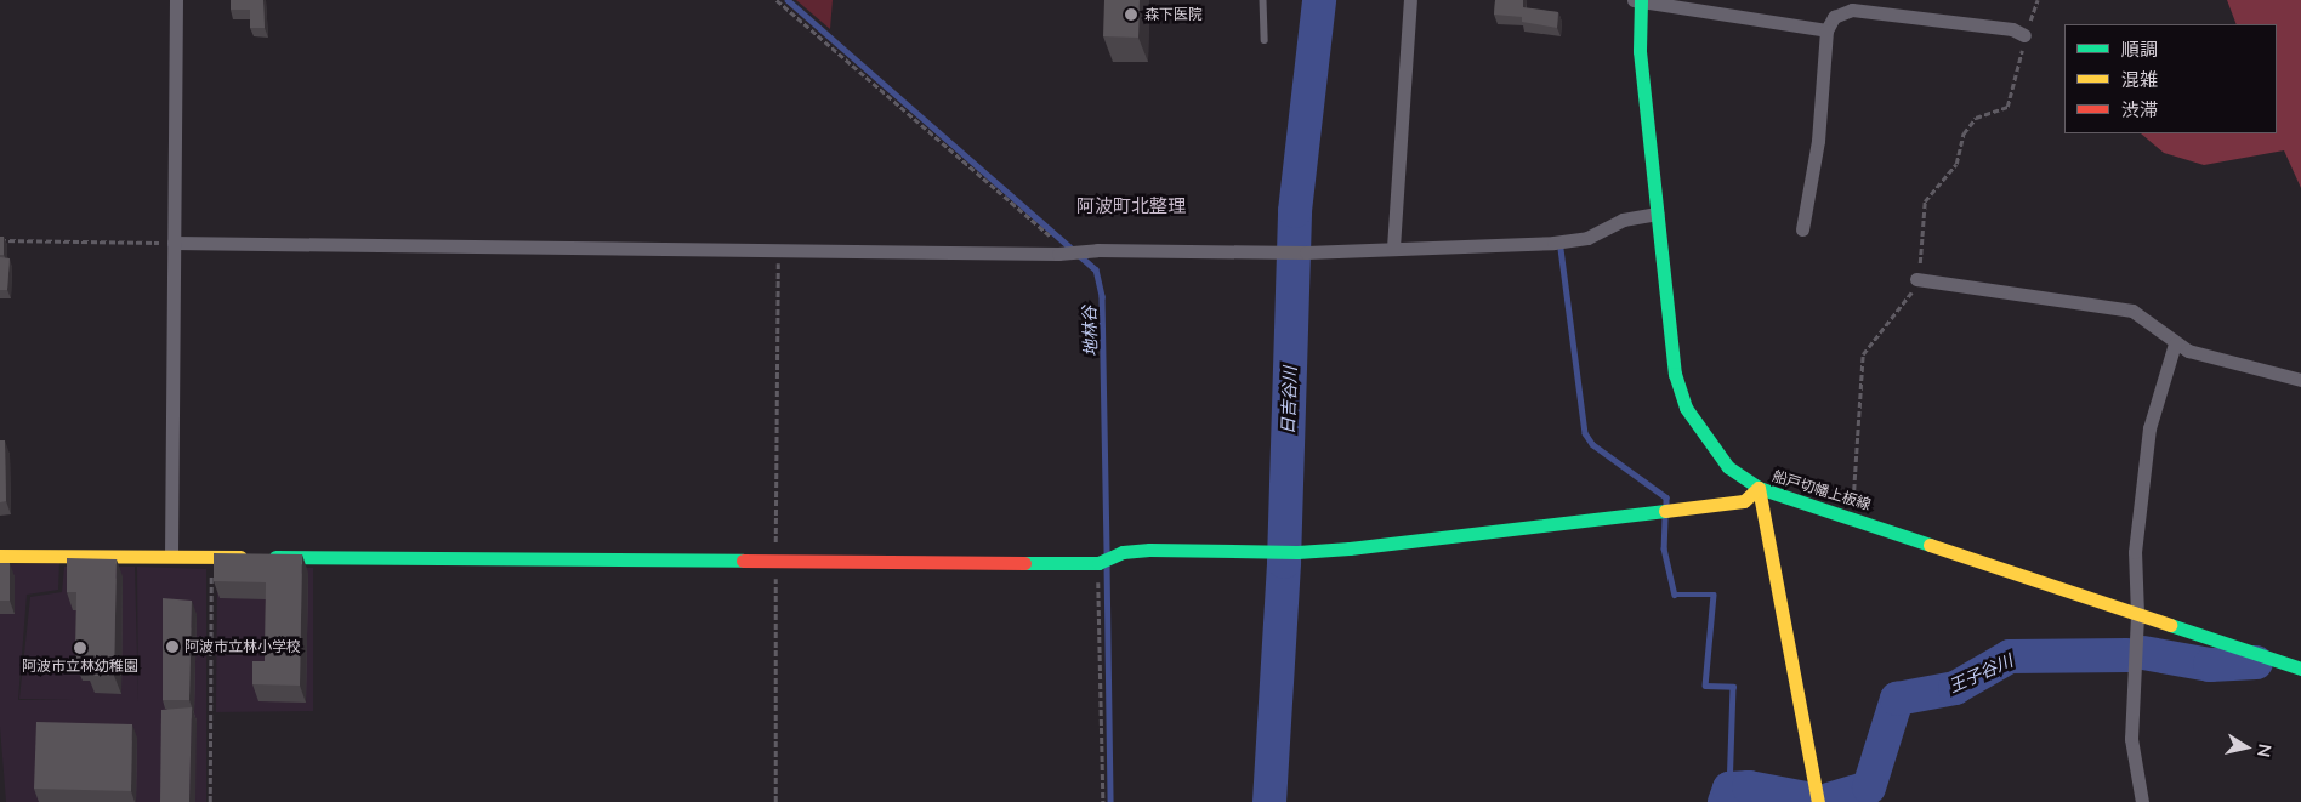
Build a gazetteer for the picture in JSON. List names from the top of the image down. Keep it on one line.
{"streets":{"street":["船戸切幡上板線"]},"districts":["阿波町北整理"],"water":["地林谷","日吉谷川","王子谷川"],"places":["森下医院","阿波市立林小学校","阿波市立林幼稚園"],"legend":["順調","混雑","渋滞"],"north":"right"}
